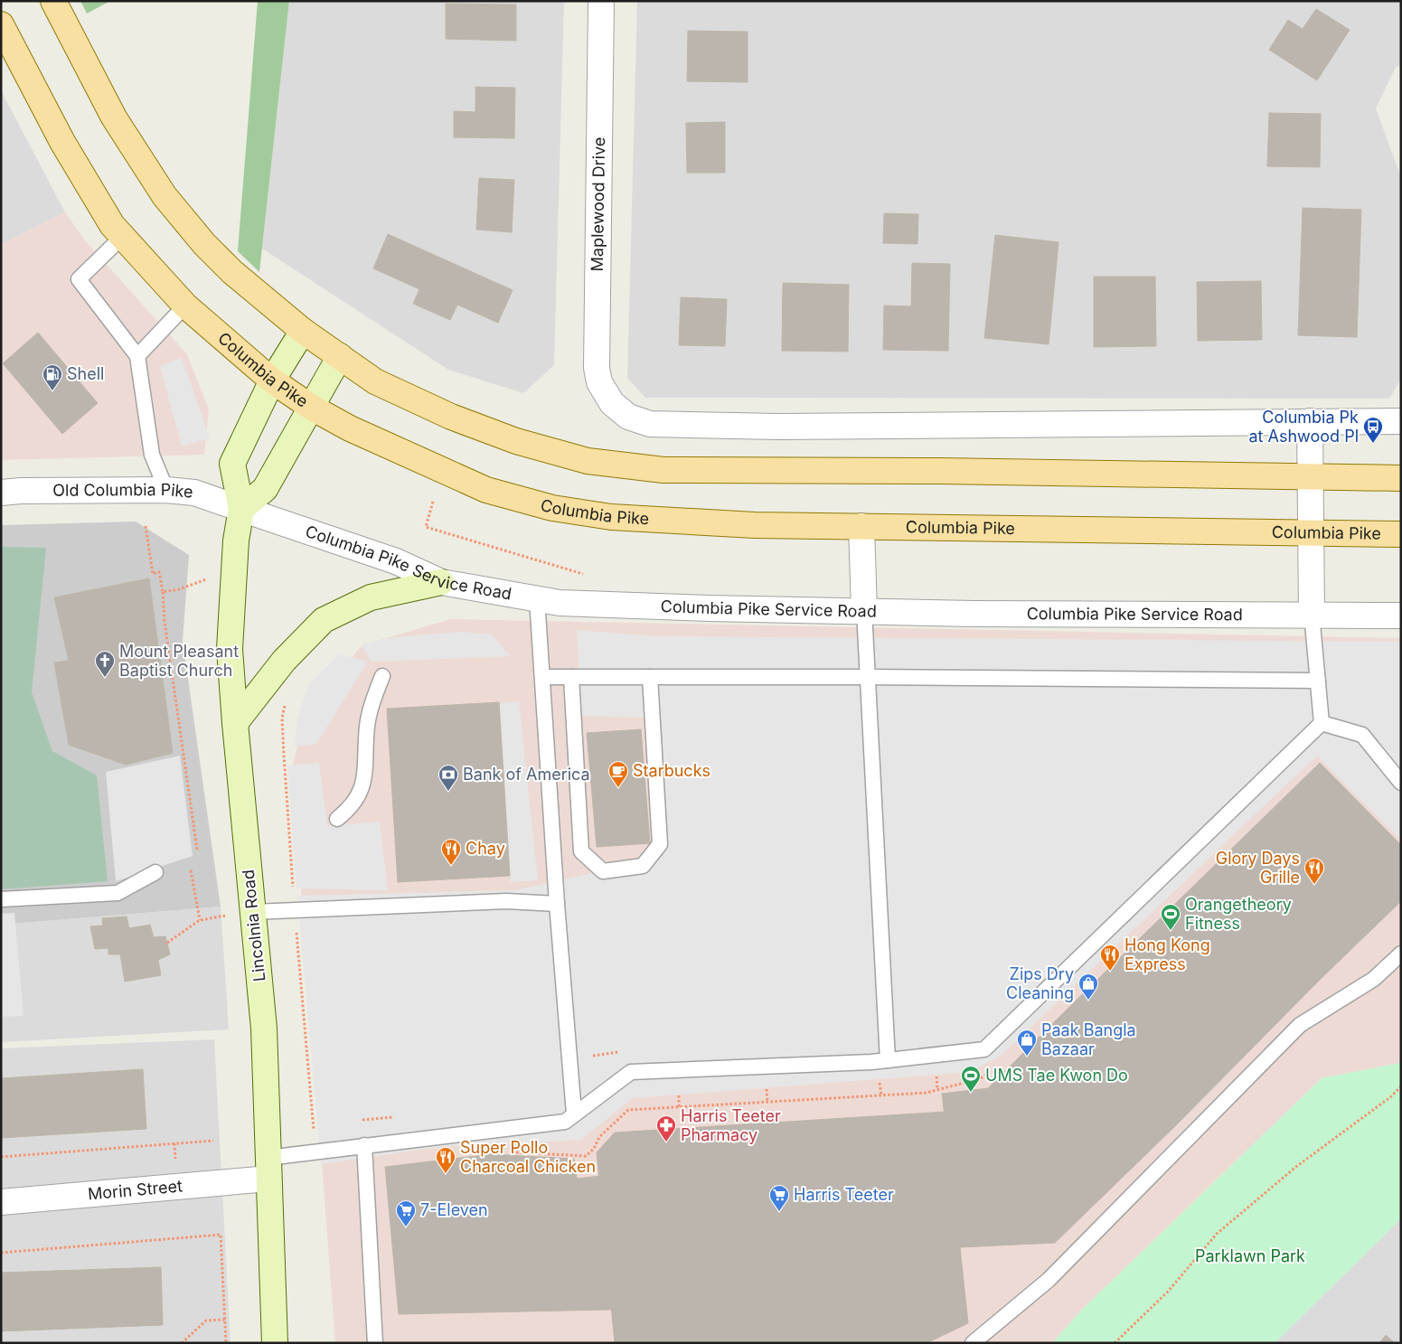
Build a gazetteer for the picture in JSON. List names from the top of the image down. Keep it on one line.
{"streets":{"main road":["Columbia Pike","Lincolnia Road"],"street":["Maplewood Drive","Old Columbia Pike","Columbia Pike Service Road","Morin Street"]},"crossings":[["Columbia Pike","Lincolnia Road"],["Old Columbia Pike","Columbia Pike Service Road"],["Old Columbia Pike","Lincolnia Road"],["Columbia Pike Service Road","Lincolnia Road"],["Lincolnia Road","Morin Street"]],"parks":["Parklawn Park"],"places":{"fuel station":["Shell"],"bus stop":["Columbia Pk at Ashwood Pl"],"church":["Mount Pleasant Baptist Church"],"cafe":["Starbucks"],"bank":["Bank of America"],"restaurant":["Chay","Glory Days Grille","Hong Kong Express","Super Pollo Charcoal Chicken"],"sports":["Orangetheory Fitness","UMS Tae Kwon Do"],"shop":["Zips Dry Cleaning","Paak Bangla Bazaar"],"pharmacy":["Harris Teeter Pharmacy"],"supermarket":["Harris Teeter","7-Eleven"]}}
